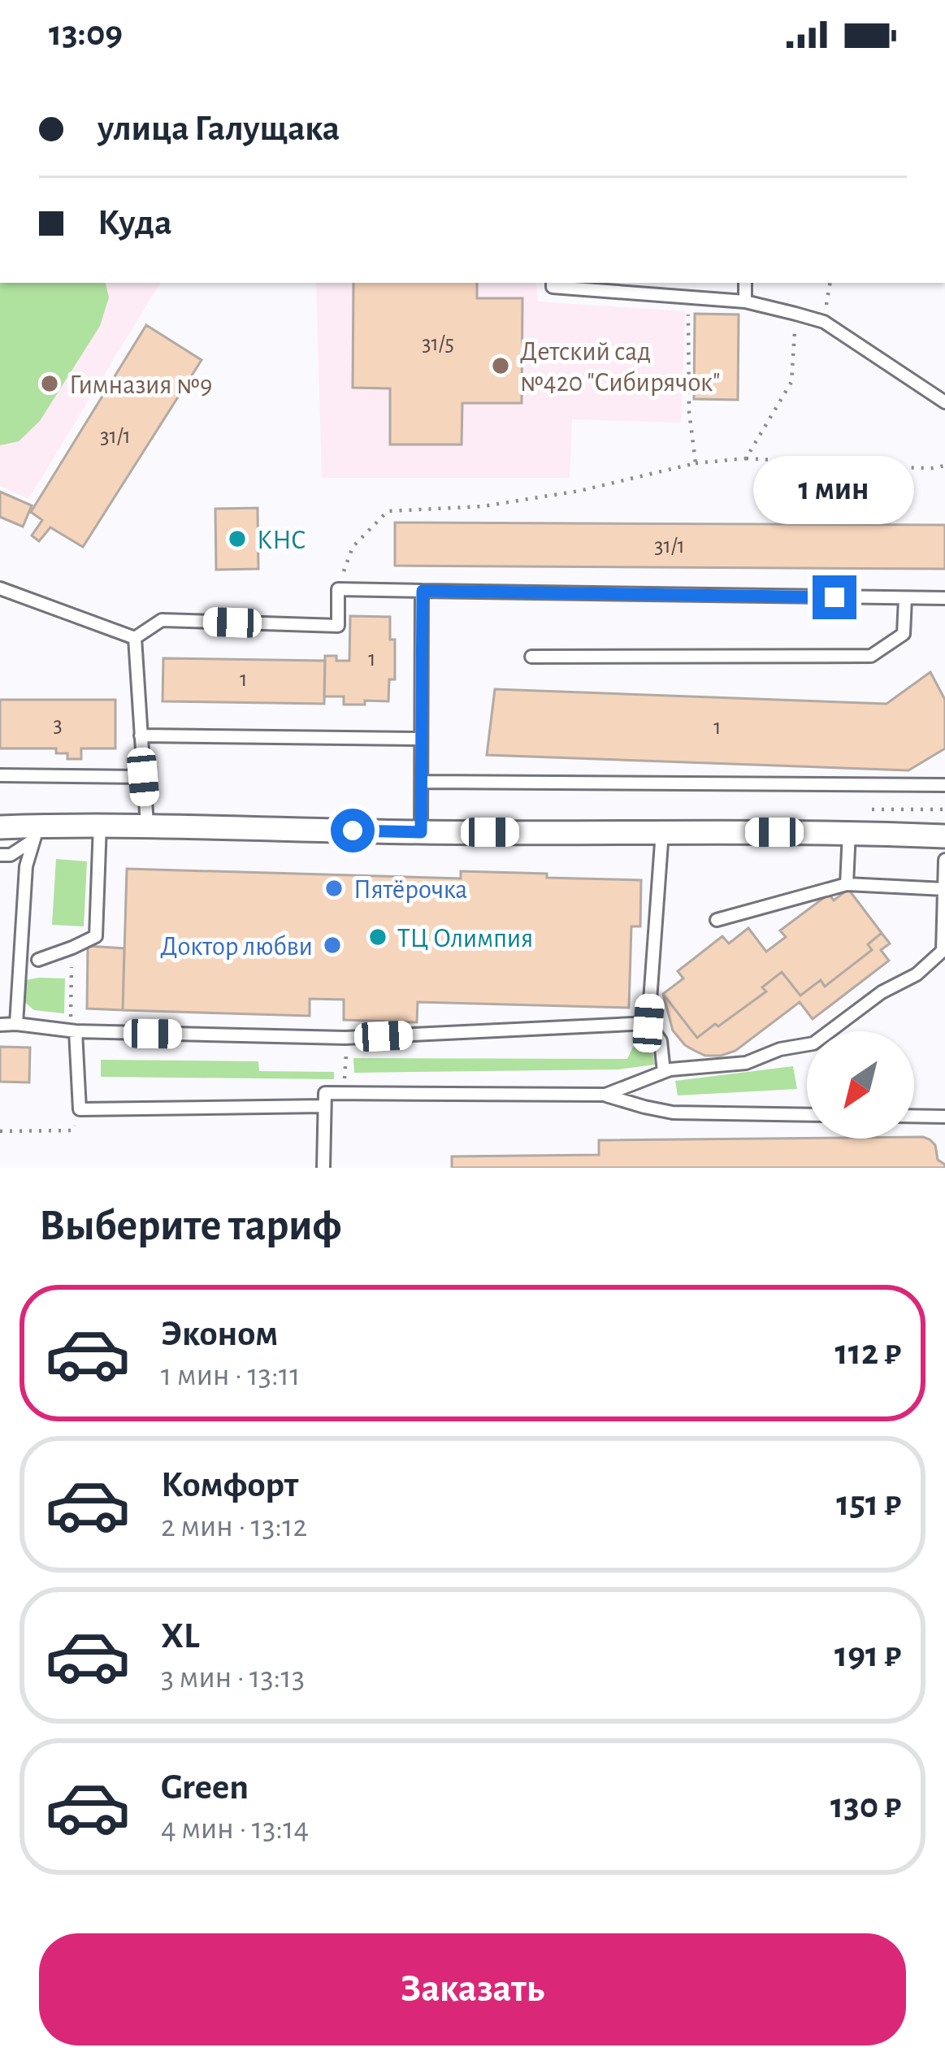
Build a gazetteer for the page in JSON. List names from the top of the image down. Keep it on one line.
{"places":["Детский сад №420 \"Сибирячок\"","Гимназия №9","КНС","Пятёрочка","ТЦ Олимпия","Доктор любви"],"house_numbers":["31/5","31/1","31/1","1","1","3","1"],"north":"bottom left","page":{"status":"13:09","banner":["улица Галущака","Куда"],"bubble":"1 мин","heading":"Выберите тариф","list":[{"name":"Эконом","note":"1 мин · 13:11","value":"112 ₽"},{"name":"Комфорт","note":"2 мин · 13:12","value":"151 ₽"},{"name":"XL","note":"3 мин · 13:13","value":"191 ₽"},{"name":"Green","note":"4 мин · 13:14","value":"130 ₽"}],"buttons":"Заказать"}}
